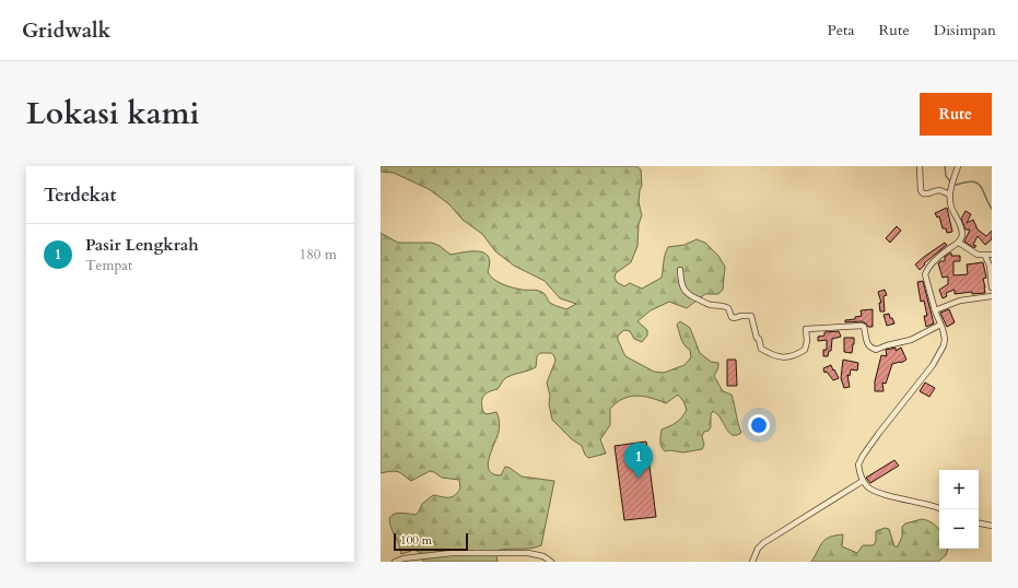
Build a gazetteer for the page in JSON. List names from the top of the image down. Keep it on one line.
{"scale_bar":"100 m","page":{"header":"Gridwalk","nav":["Peta","Rute","Disimpan"],"title":"Lokasi kami","buttons":"Rute","heading":"Terdekat","list":[{"mark":"1","name":"Pasir Lengkrah","note":"Tempat","value":"180 m"}],"pins":"1","map_buttons":["+","−"],"scale":"100 m"}}
